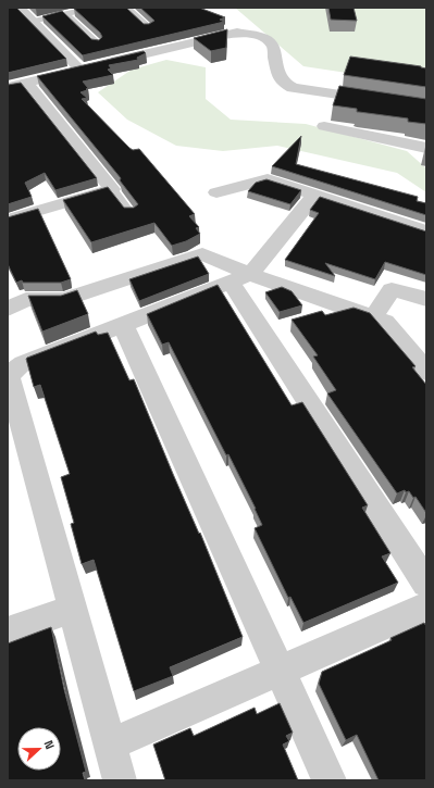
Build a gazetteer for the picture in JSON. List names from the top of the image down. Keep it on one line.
{"north":"right"}
